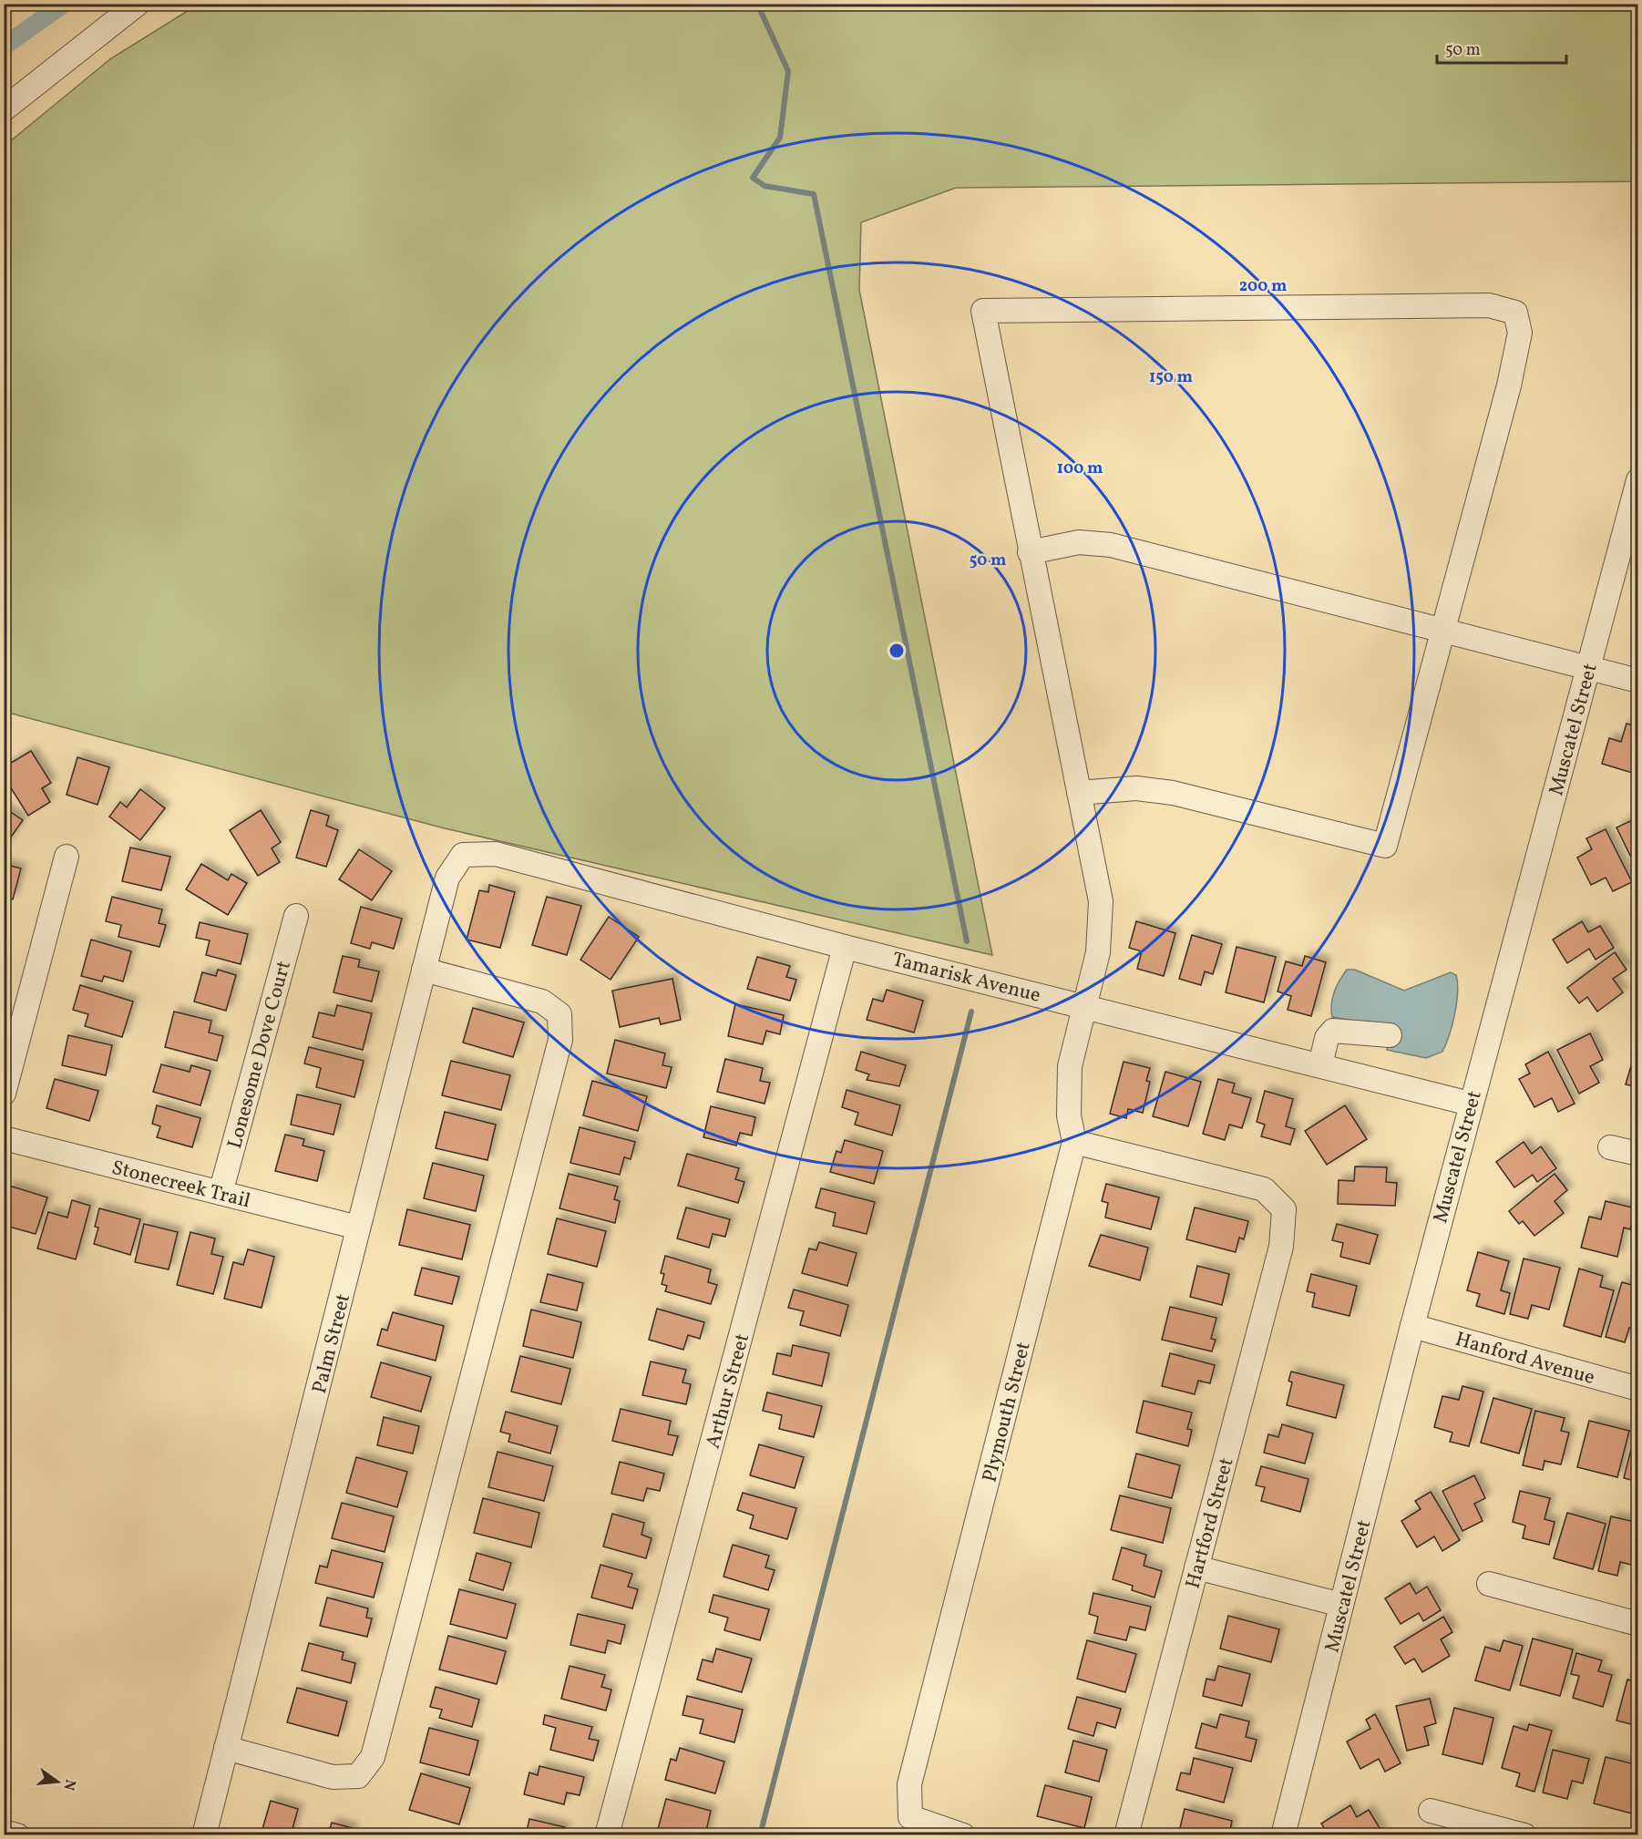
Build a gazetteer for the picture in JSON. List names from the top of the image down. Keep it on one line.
{"streets":{"street":["Muscatel Street","Tamarisk Avenue","Lonesome Dove Court","Stonecreek Trail","Palm Street","Hanford Avenue","Arthur Street","Plymouth Street","Hartford Street"]},"crossings":[["Muscatel Street","Tamarisk Avenue"],["Muscatel Street","Hanford Avenue"],["Tamarisk Avenue","Palm Street"],["Tamarisk Avenue","Arthur Street"],["Tamarisk Avenue","Plymouth Street"],["Lonesome Dove Court","Stonecreek Trail"],["Stonecreek Trail","Palm Street"],["Plymouth Street","Hartford Street"]],"scale_bar":"50 m","north":"right","rings":["200 m","150 m","100 m","50 m"]}
